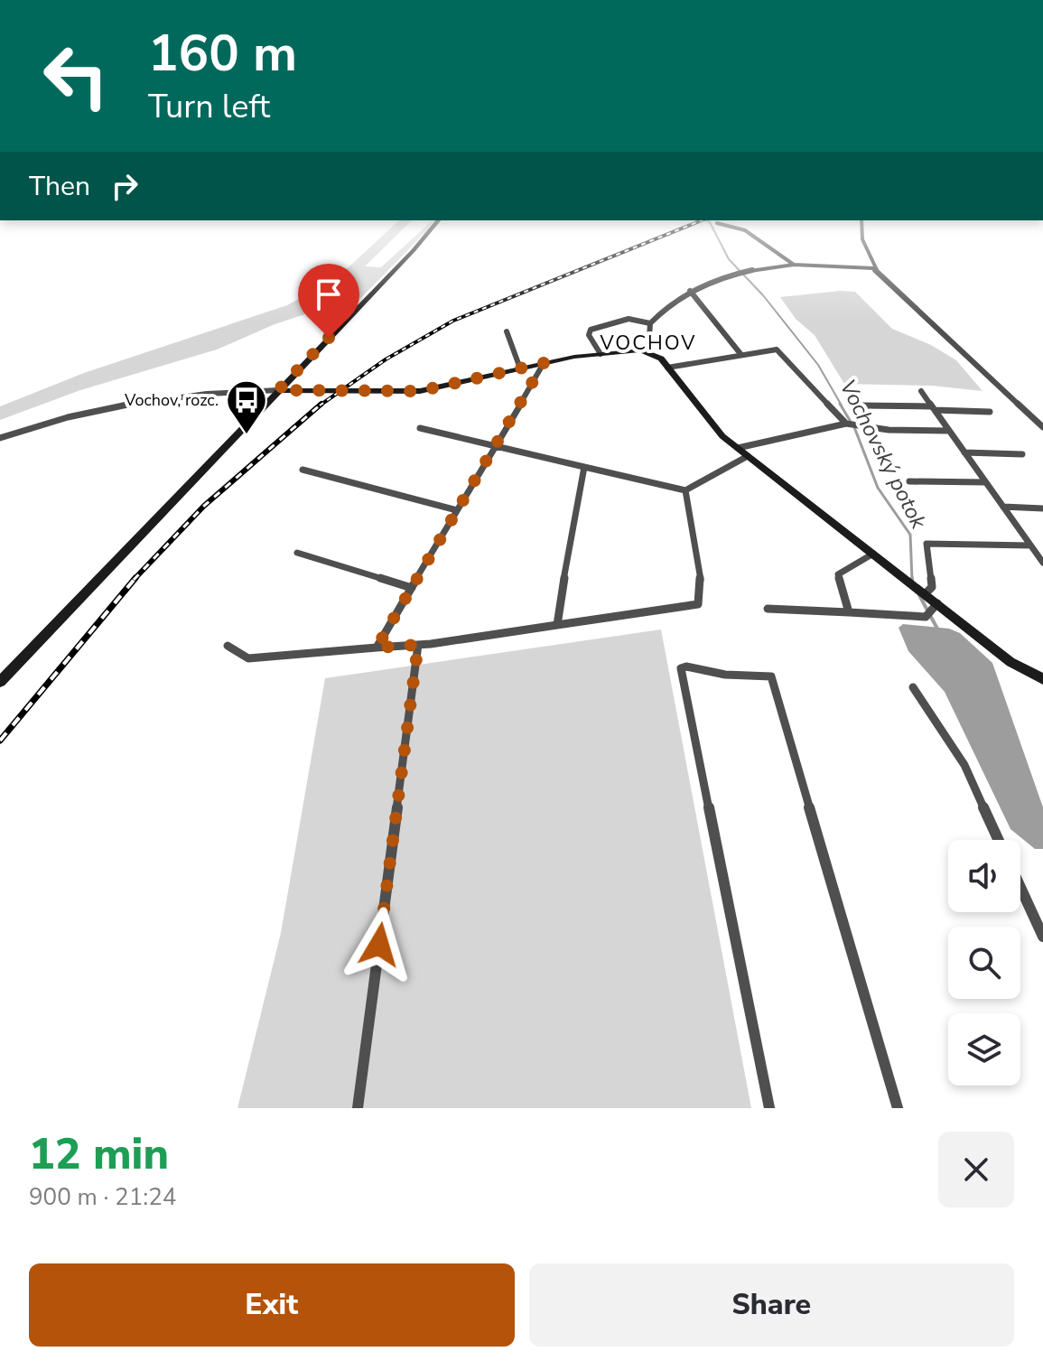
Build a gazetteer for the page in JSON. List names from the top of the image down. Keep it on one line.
{"districts":["VOCHOV"],"water":["Vochovský potok"],"places":{"bus stop":["Vochov, rozc."]},"page":{"turn":["160 m","Turn left"],"then":"Then","heading":["12 min","900 m · 21:24"],"buttons":["Exit","Share"]}}
